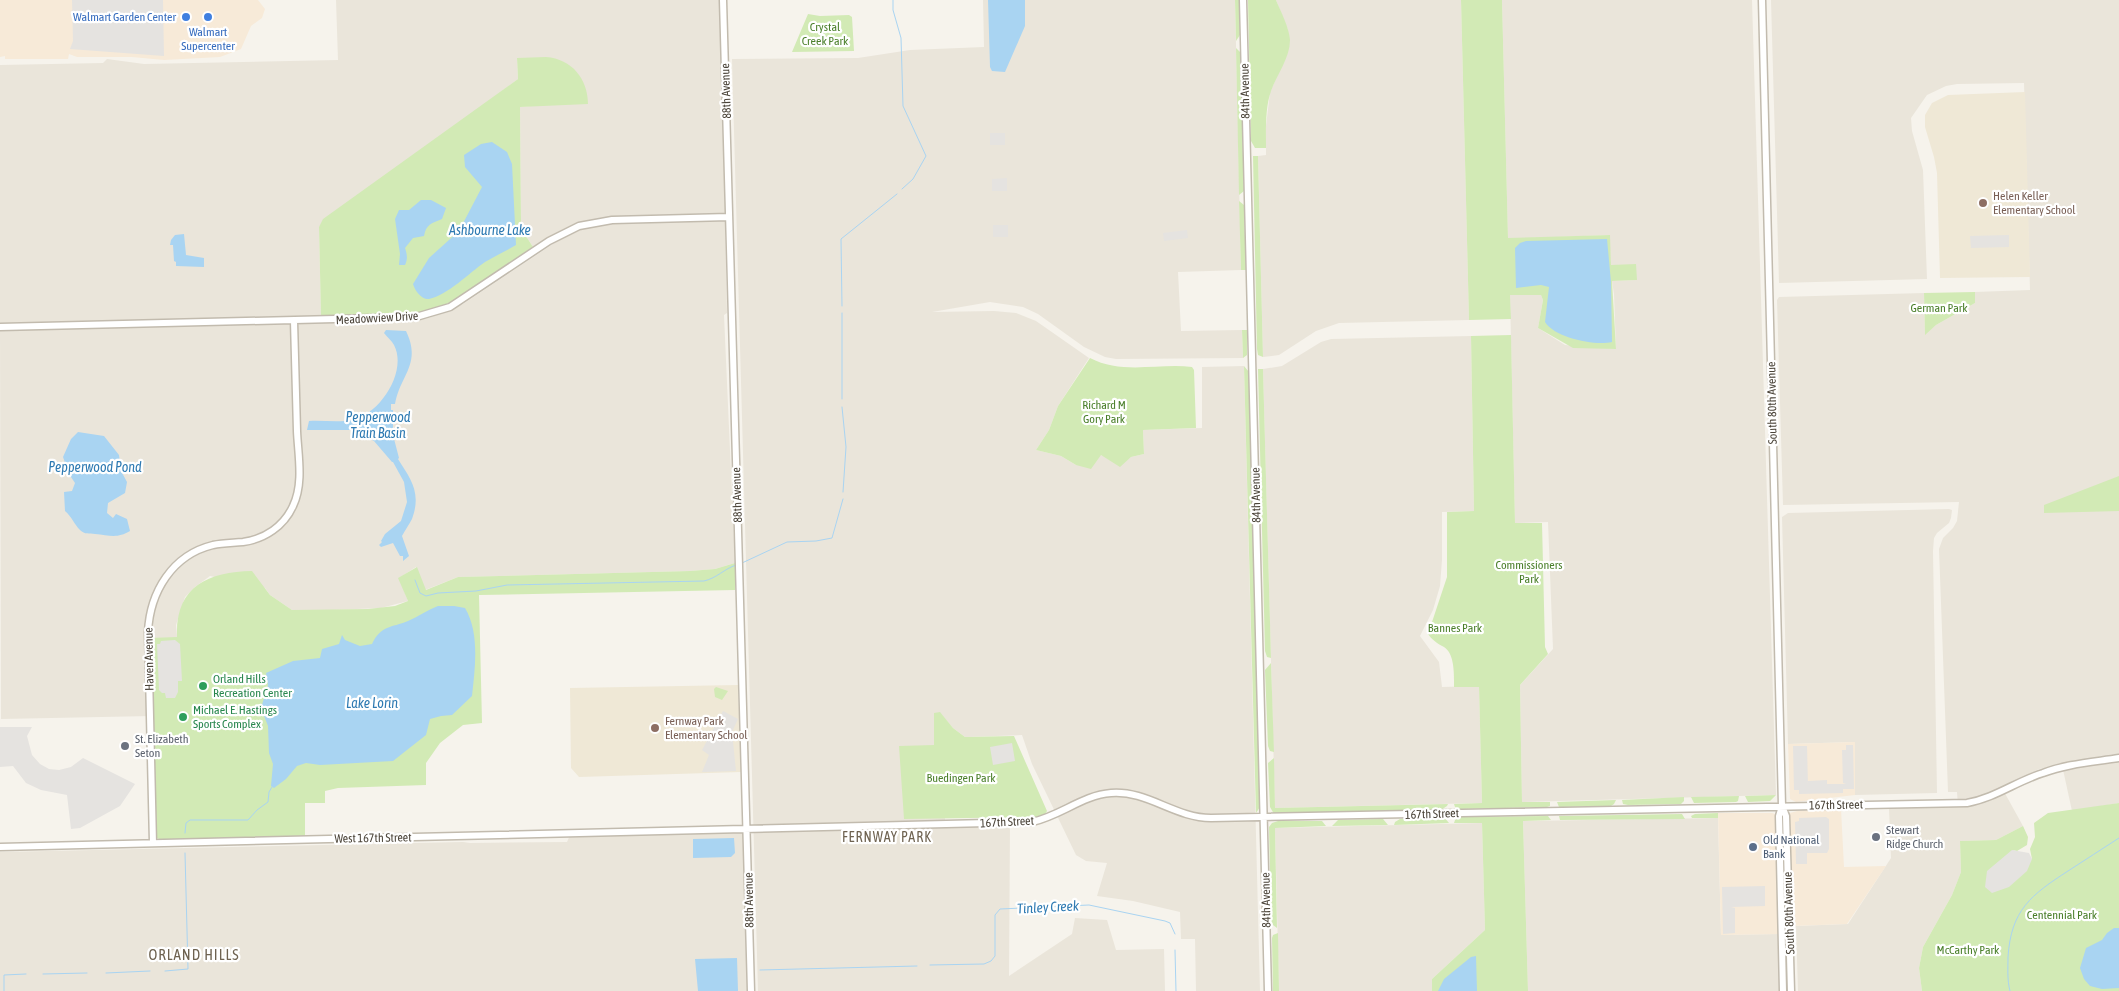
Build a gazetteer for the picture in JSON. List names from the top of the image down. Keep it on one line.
{"streets":{"street":["88th Avenue","84th Avenue","Meadowview Drive","South 80th Avenue","Haven Avenue","167th Street","West 167th Street"]},"crossings":[["88th Avenue","Meadowview Drive"],["88th Avenue","167th Street"],["88th Avenue","West 167th Street"],["84th Avenue","167th Street"],["Meadowview Drive","Haven Avenue"],["South 80th Avenue","167th Street"],["Haven Avenue","West 167th Street"],["167th Street","West 167th Street"]],"districts":["FERNWAY PARK","ORLAND HILLS"],"water":["Ashbourne Lake","Pepperwood Train Basin","Pepperwood Pond","Lake Lorin","Tinley Creek"],"parks":["Crystal Creek Park","German Park","Richard M Gory Park","Commissioners Park","Bannes Park","Buedingen Park","Centennial Park","McCarthy Park"],"places":["Walmart Garden Center","Walmart Supercenter","Helen Keller Elementary School","Orland Hills Recreation Center","Michael E. Hastings Sports Complex","Fernway Park Elementary School","St. Elizabeth Seton","Stewart Ridge Church","Old National Bank"]}
